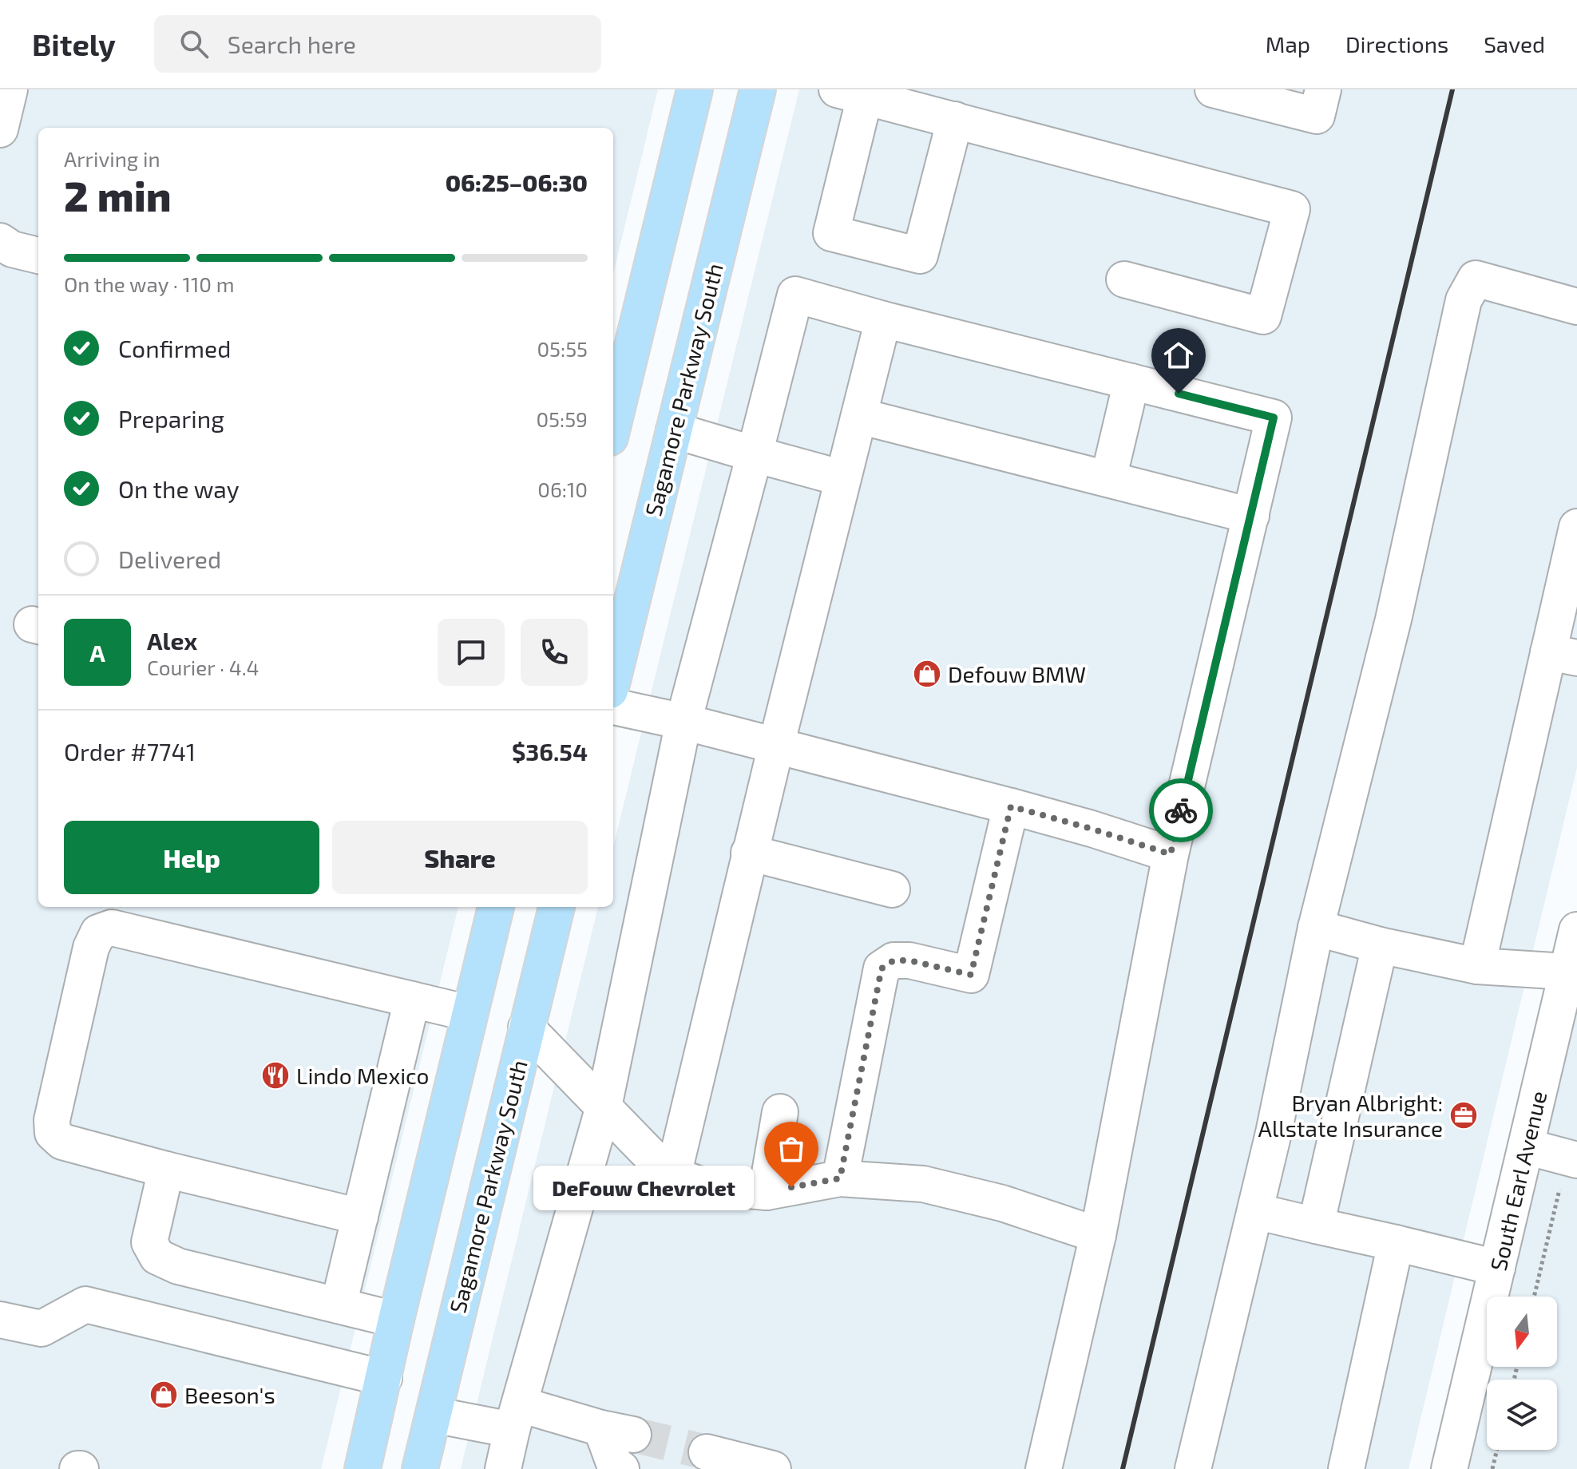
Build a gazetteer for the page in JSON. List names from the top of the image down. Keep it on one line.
{"streets":{"main road":["Sagamore Parkway South"],"street":["South Earl Avenue"]},"places":{"shop":["Defouw BMW","Beeson's"],"restaurant":["Lindo Mexico"],"office":["Bryan Albright: Allstate Insurance"],"other":["DeFouw Chevrolet"]},"north":"bottom","page":{"header":"Bitely","search":"Search here","nav":["Map","Directions","Saved"],"heading":["2 min","Arriving in","06:25–06:30"],"panel":["Alex","Courier · 4.4","Order #7741","$36.54"],"bar":"On the way · 110 m","list":[["Confirmed","05:55"],["Preparing","05:59"],["On the way","06:10"],"Delivered"],"round":"A","buttons":["Help","Share"],"bubble":"DeFouw Chevrolet"}}
